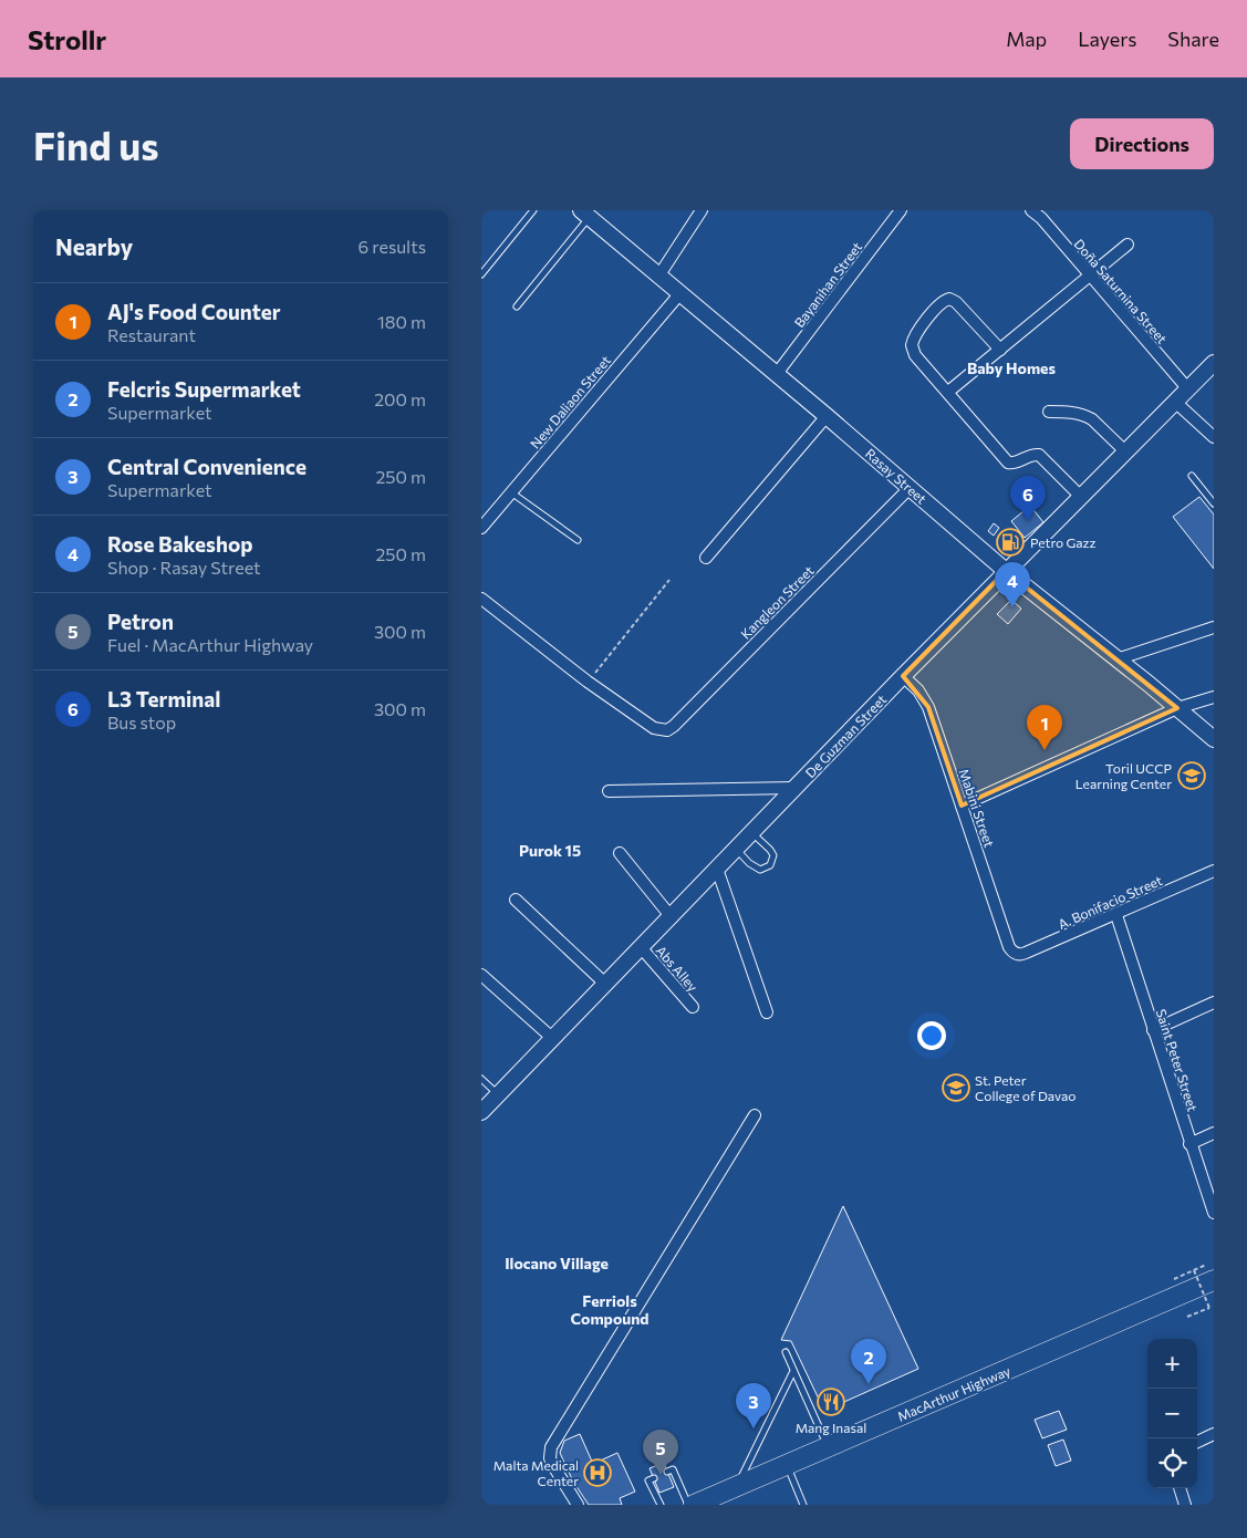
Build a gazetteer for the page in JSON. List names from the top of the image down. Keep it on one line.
{"streets":{"highway":["MacArthur Highway"],"street":["Bayanihan Street","Doña Saturnina Street","New Daliaon Street","Rasay Street","Kangleon Street","De Guzman Street","Mabini Street","A. Bonifacio Street","Abs Alley","Saint Peter Street"]},"crossings":[["Bayanihan Street","Rasay Street"],["Doña Saturnina Street","De Guzman Street"],["New Daliaon Street","Rasay Street"],["Rasay Street","Kangleon Street"],["Rasay Street","De Guzman Street"],["De Guzman Street","Mabini Street"],["De Guzman Street","Abs Alley"],["Mabini Street","A. Bonifacio Street"],["A. Bonifacio Street","Saint Peter Street"]],"districts":["Baby Homes","Purok 15","Ilocano Village","Ferriols Compound"],"places":{"fuel station":["Petro Gazz"],"school or university":["Toril UCCP Learning Center","St. Peter College of Davao"],"restaurant":["Mang Inasal"],"hospital":["Malta Medical Center"]},"page":{"header":"Strollr","nav":["Map","Layers","Share"],"buttons":"Directions","title":"Find us","heading":["Nearby","6 results"],"list":[{"mark":"1","name":"AJ's Food Counter","note":"Restaurant","value":"180 m"},{"mark":"2","name":"Felcris Supermarket","note":"Supermarket","value":"200 m"},{"mark":"3","name":"Central Convenience","note":"Supermarket","value":"250 m"},{"mark":"4","name":"Rose Bakeshop","note":"Shop · Rasay Street","value":"250 m"},{"mark":"5","name":"Petron","note":"Fuel · MacArthur Highway","value":"300 m"},{"mark":"6","name":"L3 Terminal","note":"Bus stop","value":"300 m"}],"pins":["6","4","1","2","3","5"],"map_buttons":["+","−"]}}
